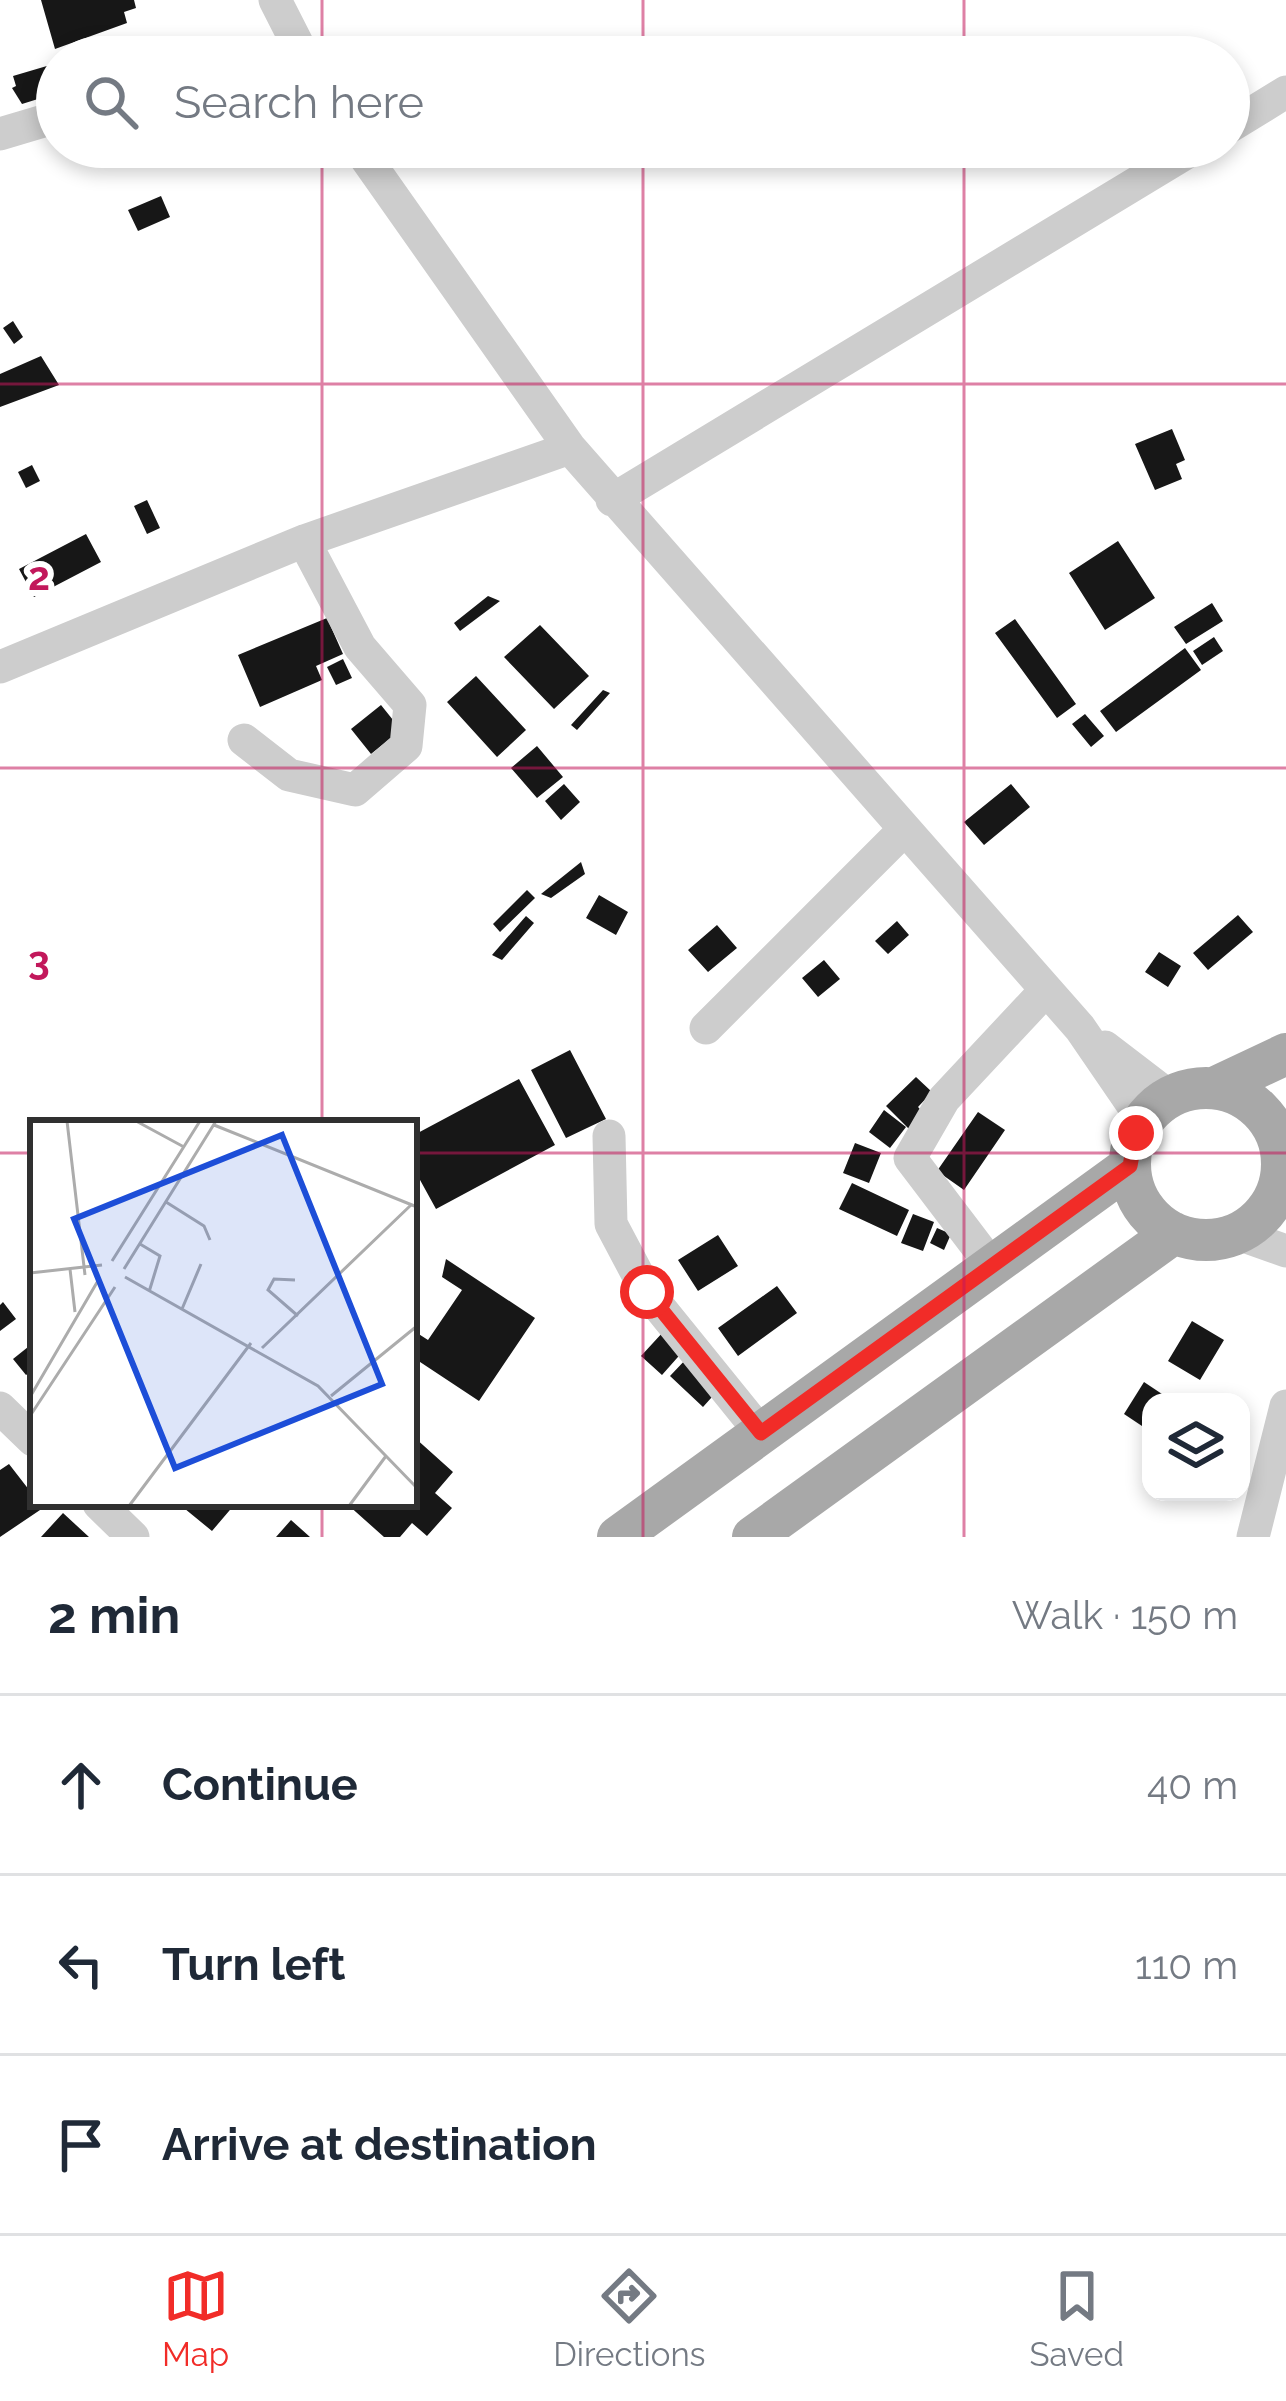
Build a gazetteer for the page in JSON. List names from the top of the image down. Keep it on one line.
{"page":{"search":"Search here","heading":["2 min","Walk · 150 m"],"list":[["Continue","40 m"],["Turn left","110 m"],"Arrive at destination"],"nav":["Map","Directions","Saved"]},"grid":{"rows":["2","3"]}}
